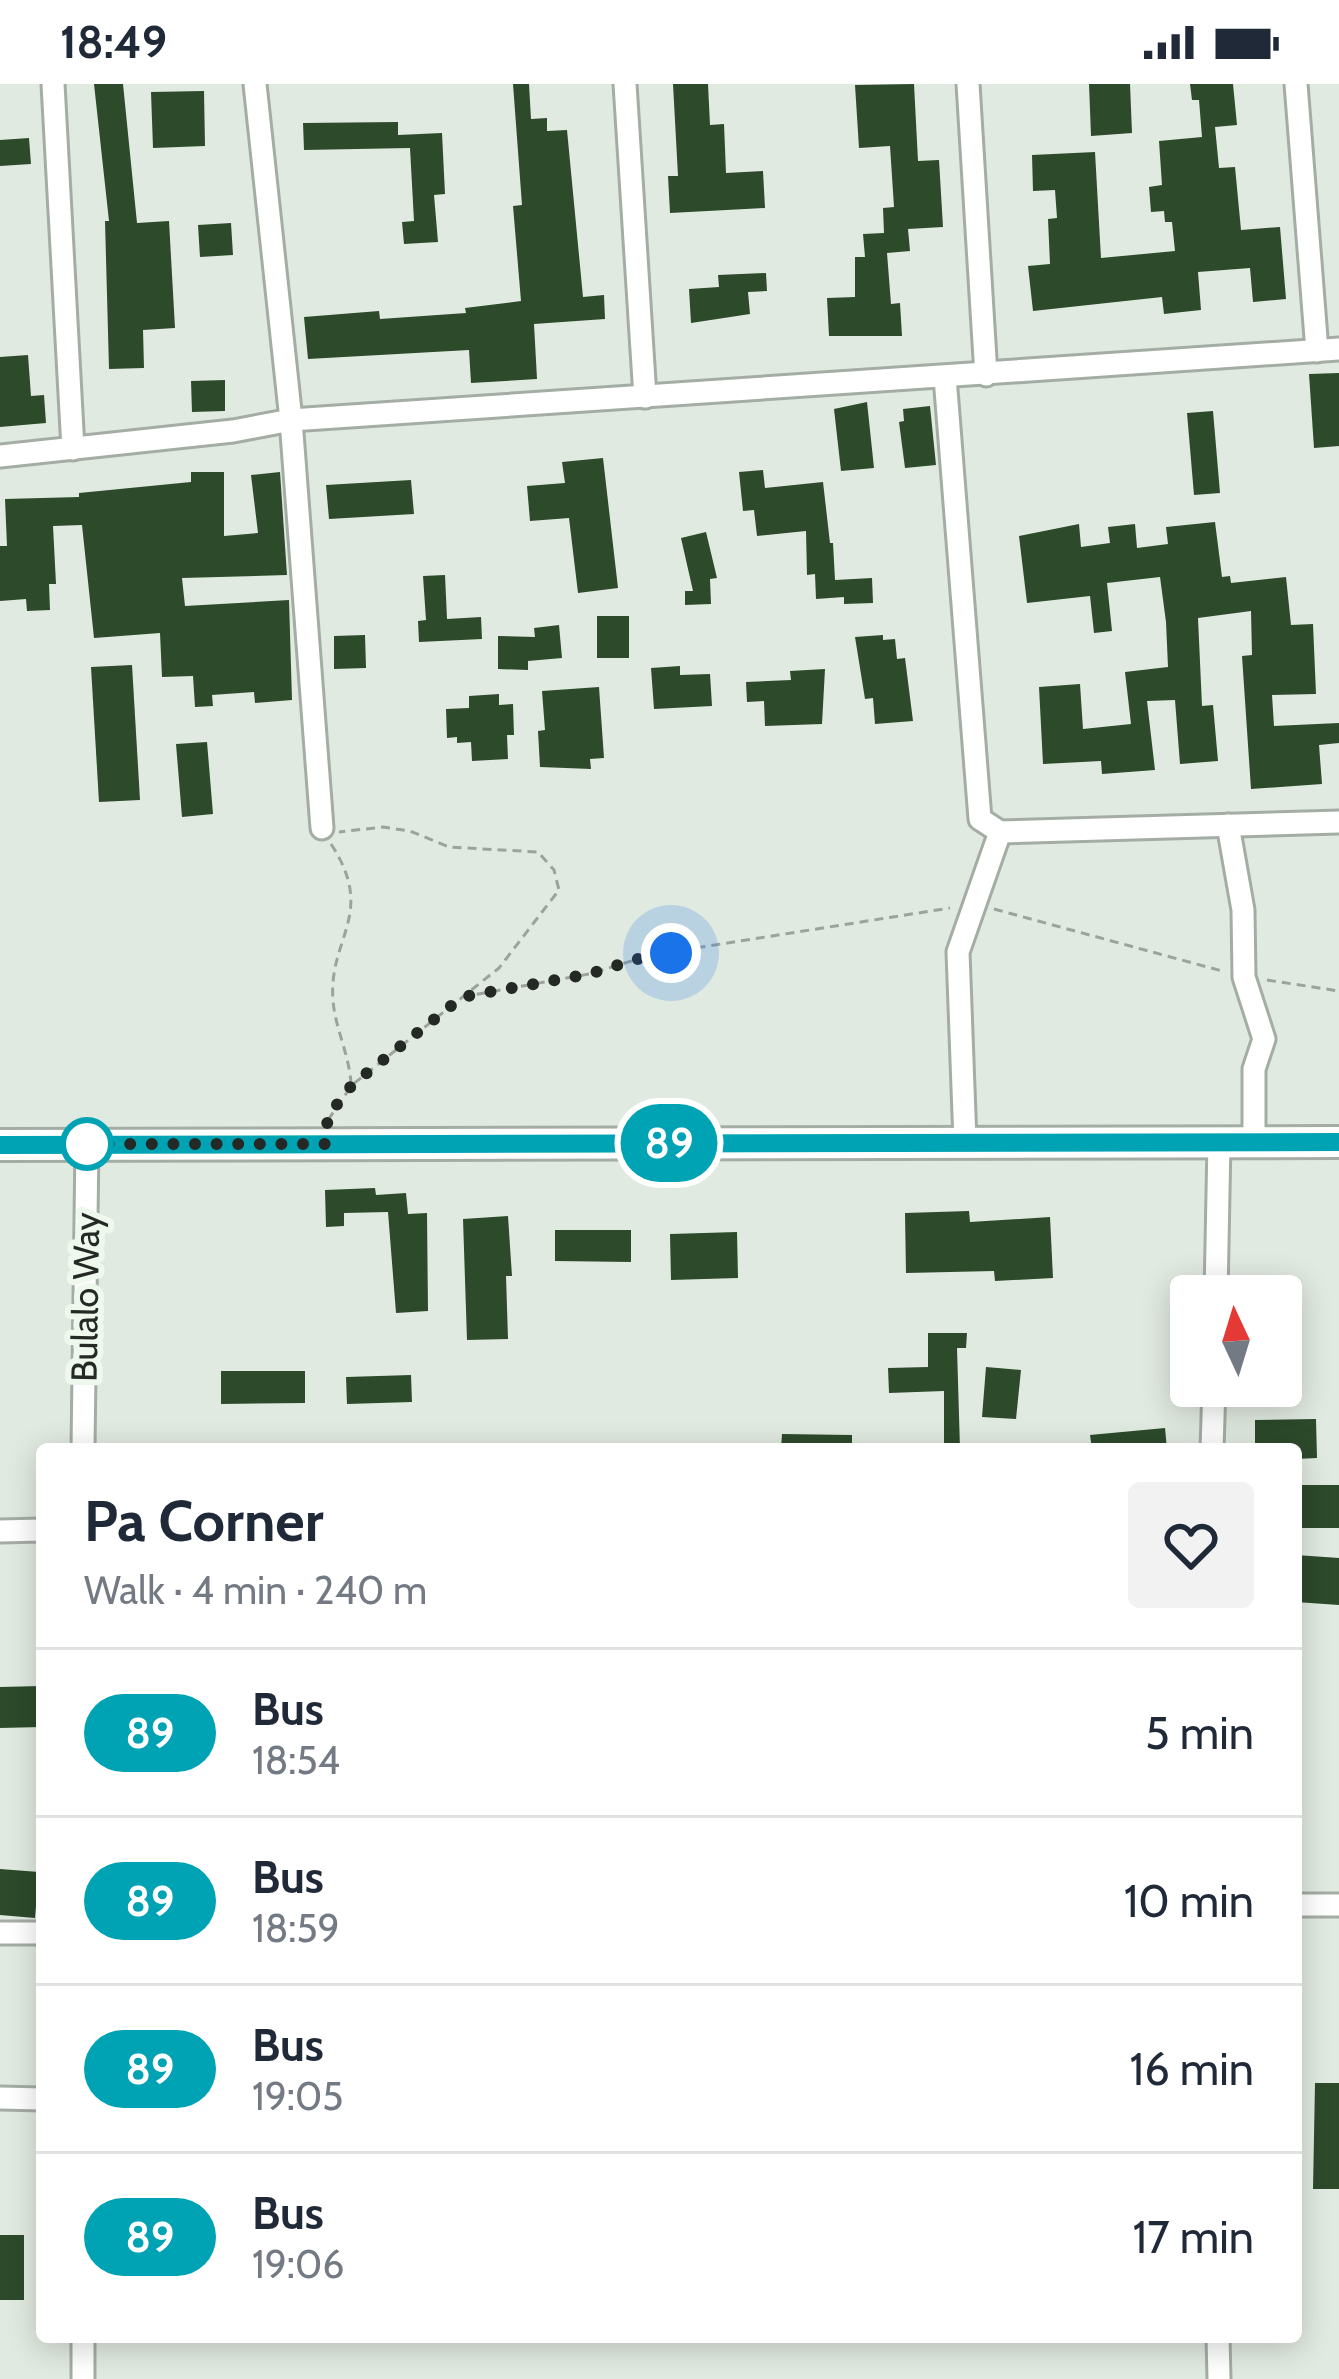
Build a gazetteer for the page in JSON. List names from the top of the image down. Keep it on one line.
{"streets":{"street":["Bulalo Way"]},"lines":["bus line 89"],"north":"top","page":{"status":"18:49","on_map":"89","heading":["Pa Corner","Walk · 4 min · 240 m"],"list":[{"mark":"89","name":"Bus","note":"18:54","value":"5 min"},{"mark":"89","name":"Bus","note":"18:59","value":"10 min"},{"mark":"89","name":"Bus","note":"19:05","value":"16 min"},{"mark":"89","name":"Bus","note":"19:06","value":"17 min"}]}}
